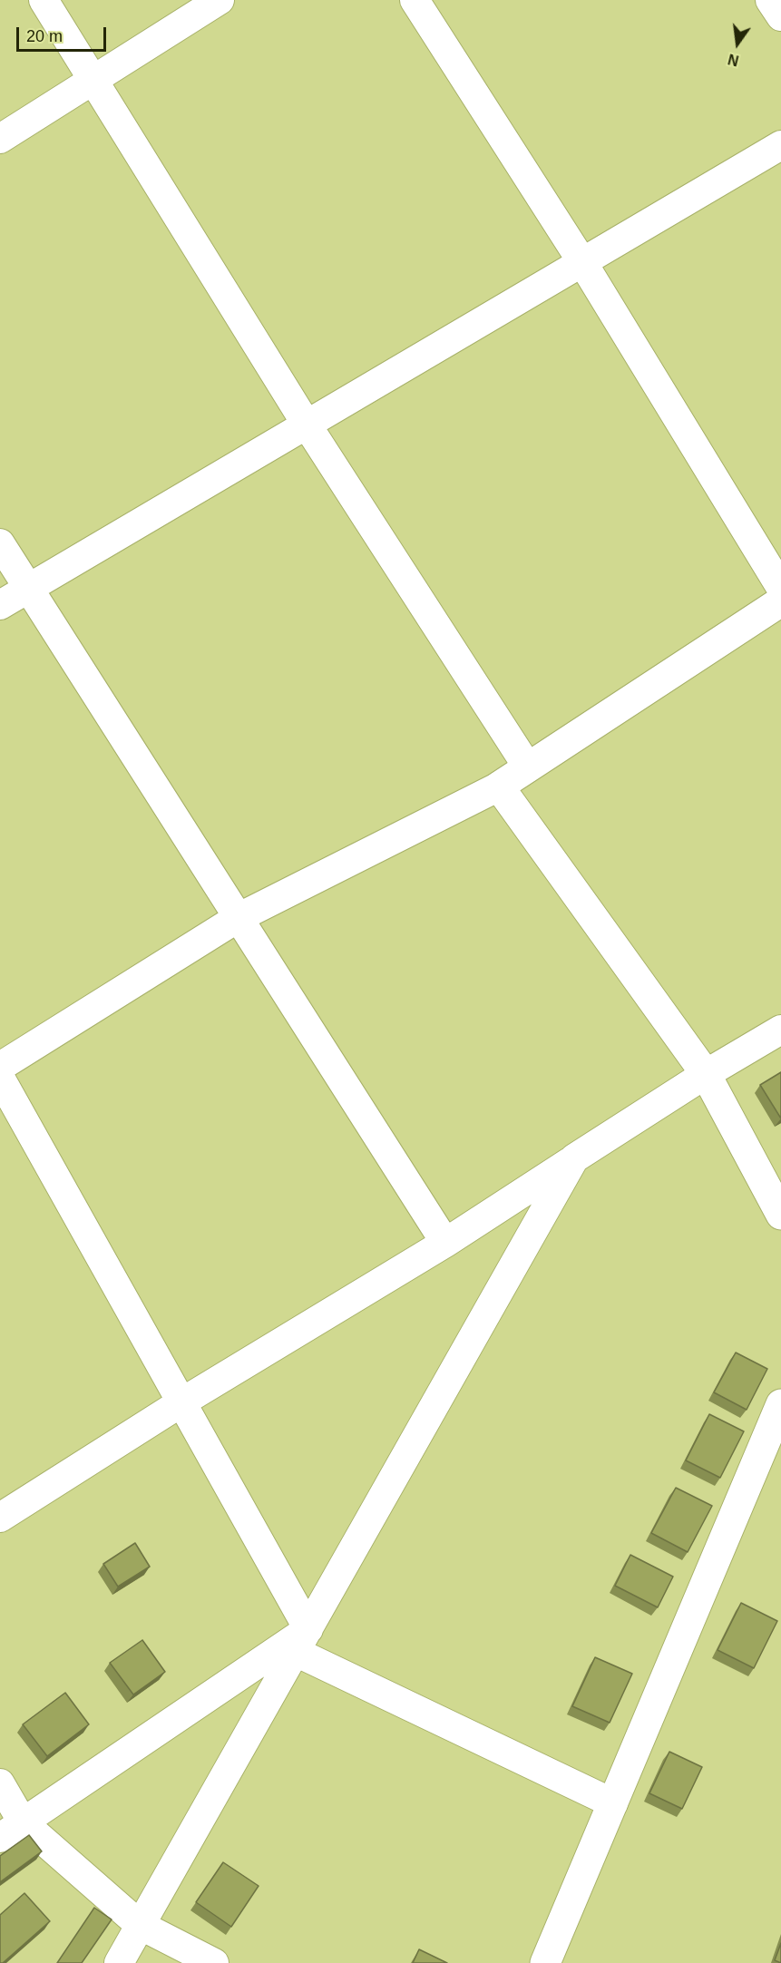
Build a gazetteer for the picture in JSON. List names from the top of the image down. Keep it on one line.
{"scale_bar":"20 m","north":"bottom"}
